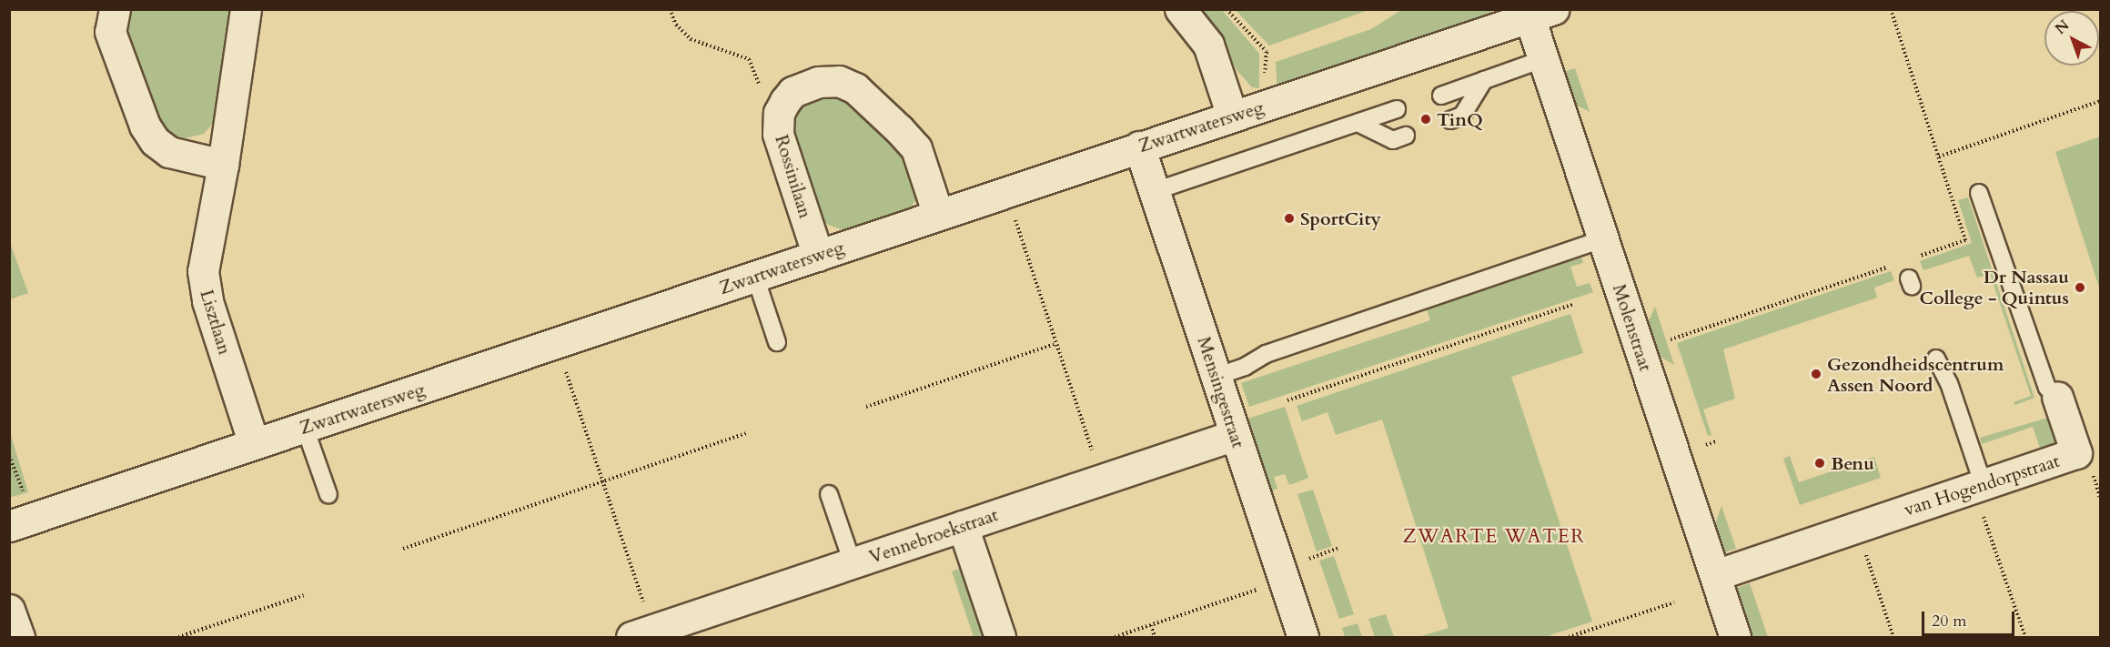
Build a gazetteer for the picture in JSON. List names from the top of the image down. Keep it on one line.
{"streets":{"street":["Zwartwatersweg","Rossinilaan","Lisztlaan","Molenstraat","Mensingestraat","van Hogendorpstraat","Vennebroekstraat"]},"crossings":[["Zwartwatersweg","Rossinilaan"],["Zwartwatersweg","Lisztlaan"],["Zwartwatersweg","Molenstraat"],["Zwartwatersweg","Mensingestraat"],["Molenstraat","van Hogendorpstraat"],["Mensingestraat","Vennebroekstraat"]],"districts":["ZWARTE WATER"],"places":["TinQ","SportCity","Dr Nassau College - Quintus","Gezondheidscentrum Assen Noord","Benu"],"scale_bar":"20 m","north":"top left"}
